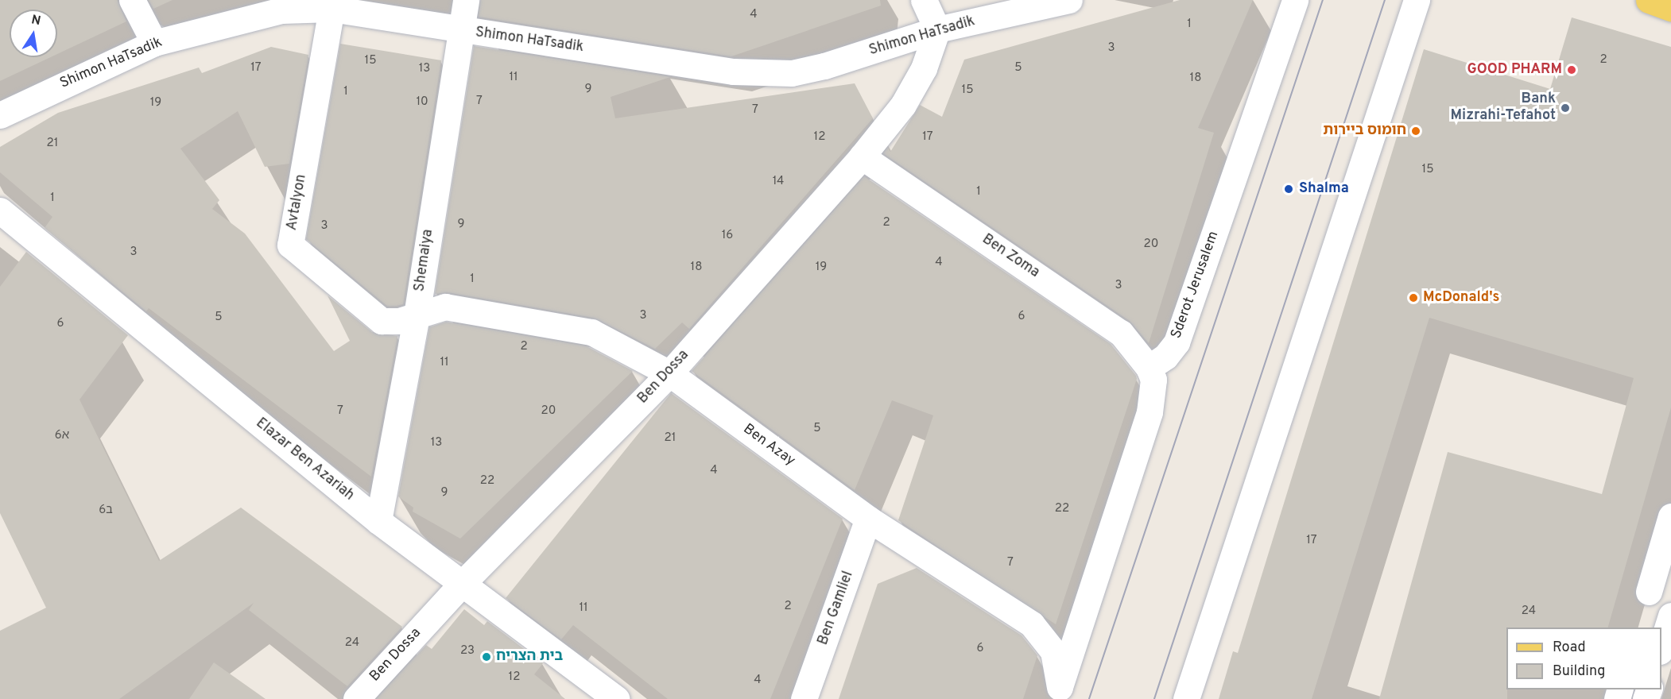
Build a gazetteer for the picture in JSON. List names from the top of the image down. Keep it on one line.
{"streets":{"street":["Shimon HaTsadik","Avtalyon","Ben Zoma","Shemaiya","Sderot Jerusalem","Ben Dossa","Ben Azay","Elazar Ben Azariah","Ben Gamliel"]},"crossings":[["Shimon HaTsadik","Avtalyon"],["Shimon HaTsadik","Shemaiya"],["Shimon HaTsadik","Ben Dossa"],["Avtalyon","Shemaiya"],["Avtalyon","Ben Azay"],["Ben Zoma","Sderot Jerusalem"],["Ben Zoma","Ben Dossa"],["Shemaiya","Ben Azay"],["Shemaiya","Elazar Ben Azariah"],["Ben Dossa","Ben Azay"],["Ben Dossa","Elazar Ben Azariah"],["Ben Azay","Ben Gamliel"]],"places":["GOOD PHARM","Bank Mizrahi-Tefahot","חומוס ביירות","Shalma","McDonald's","בית הצריח"],"house_numbers":["4","1","3","2","15","17","5","13","11","18","9","15","1","7","10","19","7","12","17","21","15","14","1","1","2","9","3","16","20","3","4","18","19","1","3","3","6","5","6","2","11","7","20","5","6א","21","13","4","22","9","22","6ב","17","7","2","11","24","24","6","23","12","4"],"legend":["Road","Building"],"north":"top"}
